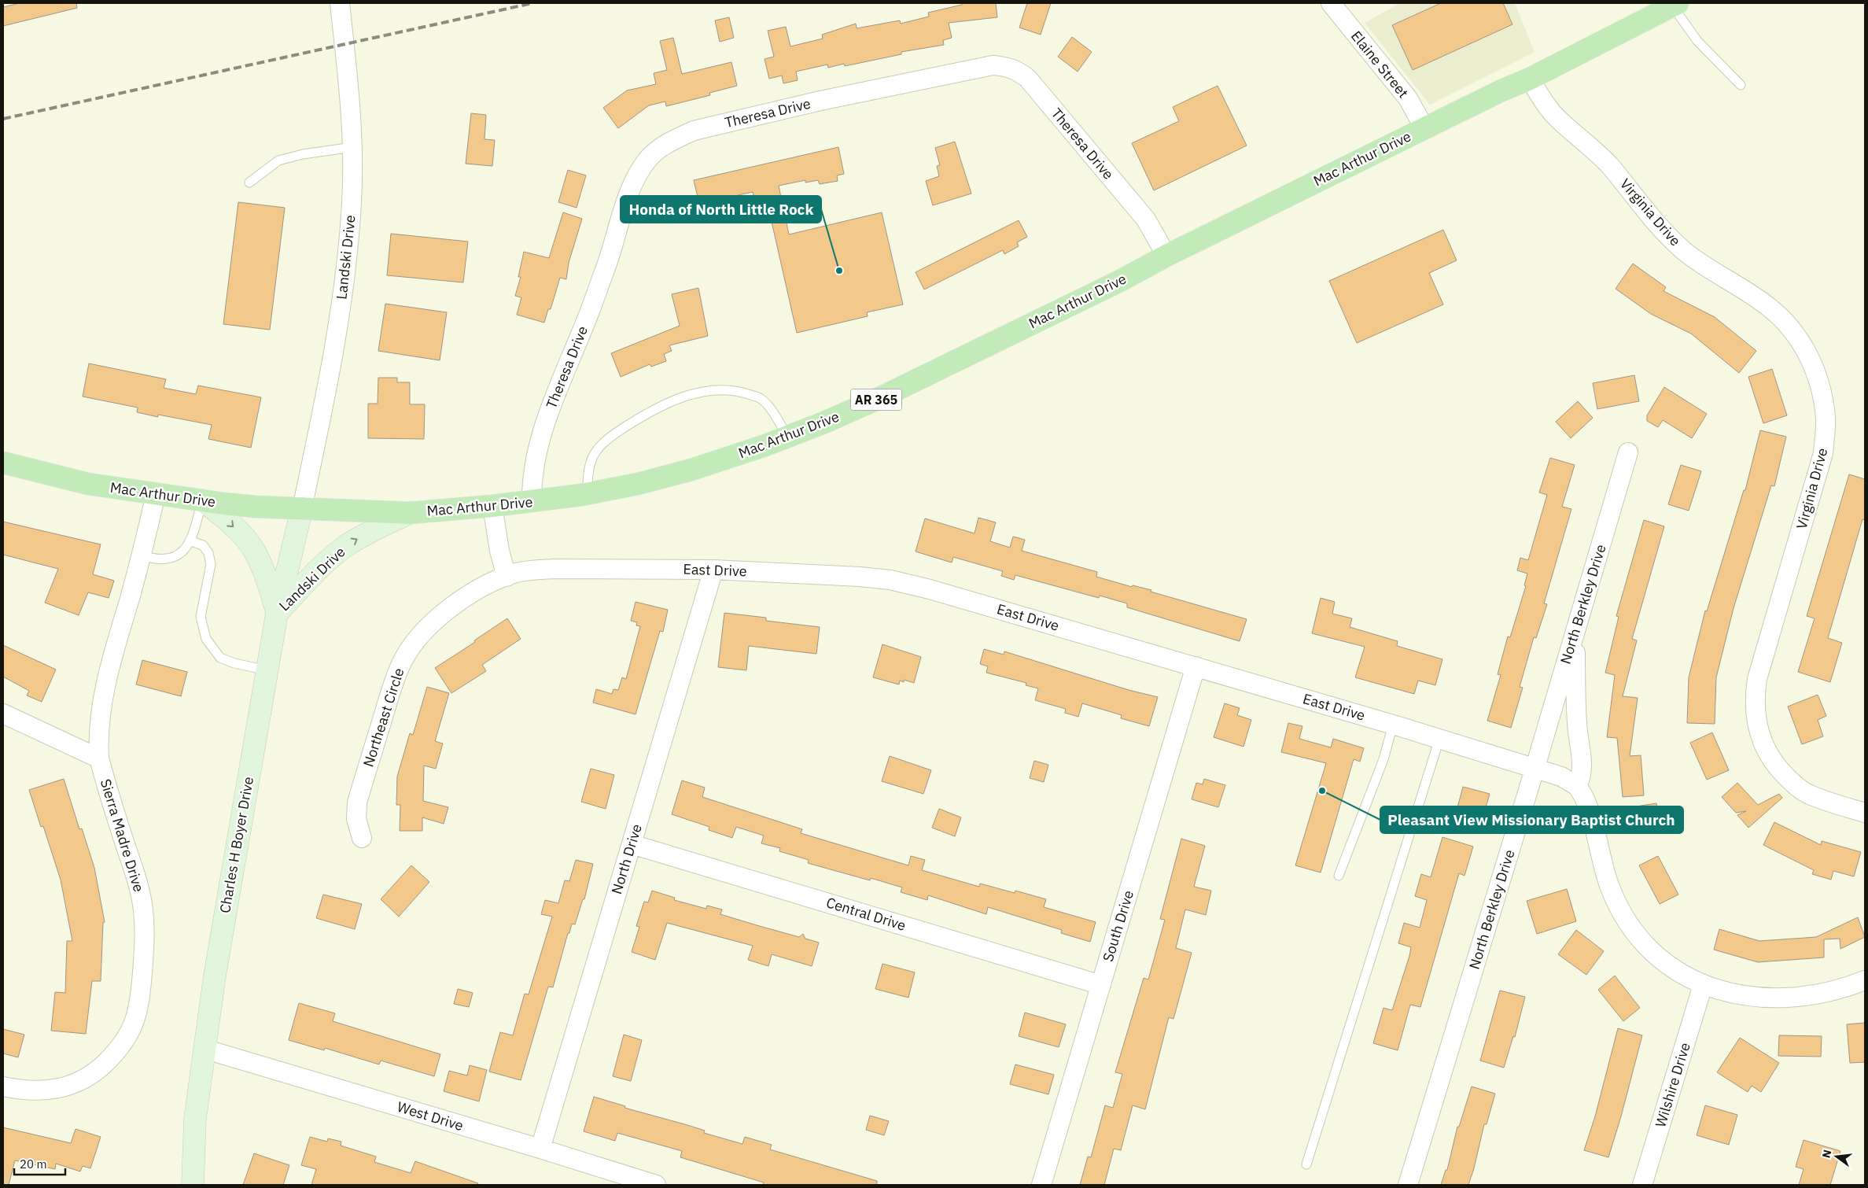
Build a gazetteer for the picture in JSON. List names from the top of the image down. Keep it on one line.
{"streets":{"main road":["Mac Arthur Drive","AR 365"],"street":["Elaine Street","Theresa Drive","Virginia Drive","Landski Drive","East Drive","North Berkley Drive","Northeast Circle","Sierra Madre Drive","Charles H Boyer Drive","North Drive","Central Drive","South Drive","Wilshire Drive","West Drive"]},"crossings":[["Elaine Street","Mac Arthur Drive"],["Theresa Drive","Mac Arthur Drive"],["Mac Arthur Drive","Virginia Drive"],["Mac Arthur Drive","Landski Drive"],["Mac Arthur Drive","Sierra Madre Drive"],["Mac Arthur Drive","Charles H Boyer Drive"],["Landski Drive","Charles H Boyer Drive"],["East Drive","North Berkley Drive"],["East Drive","Northeast Circle"],["East Drive","North Drive"],["East Drive","South Drive"],["Charles H Boyer Drive","West Drive"],["North Drive","Central Drive"],["North Drive","West Drive"],["Central Drive","South Drive"]],"places":["Honda of North Little Rock","Pleasant View Missionary Baptist Church"],"scale_bar":"20 m","north":"left"}
